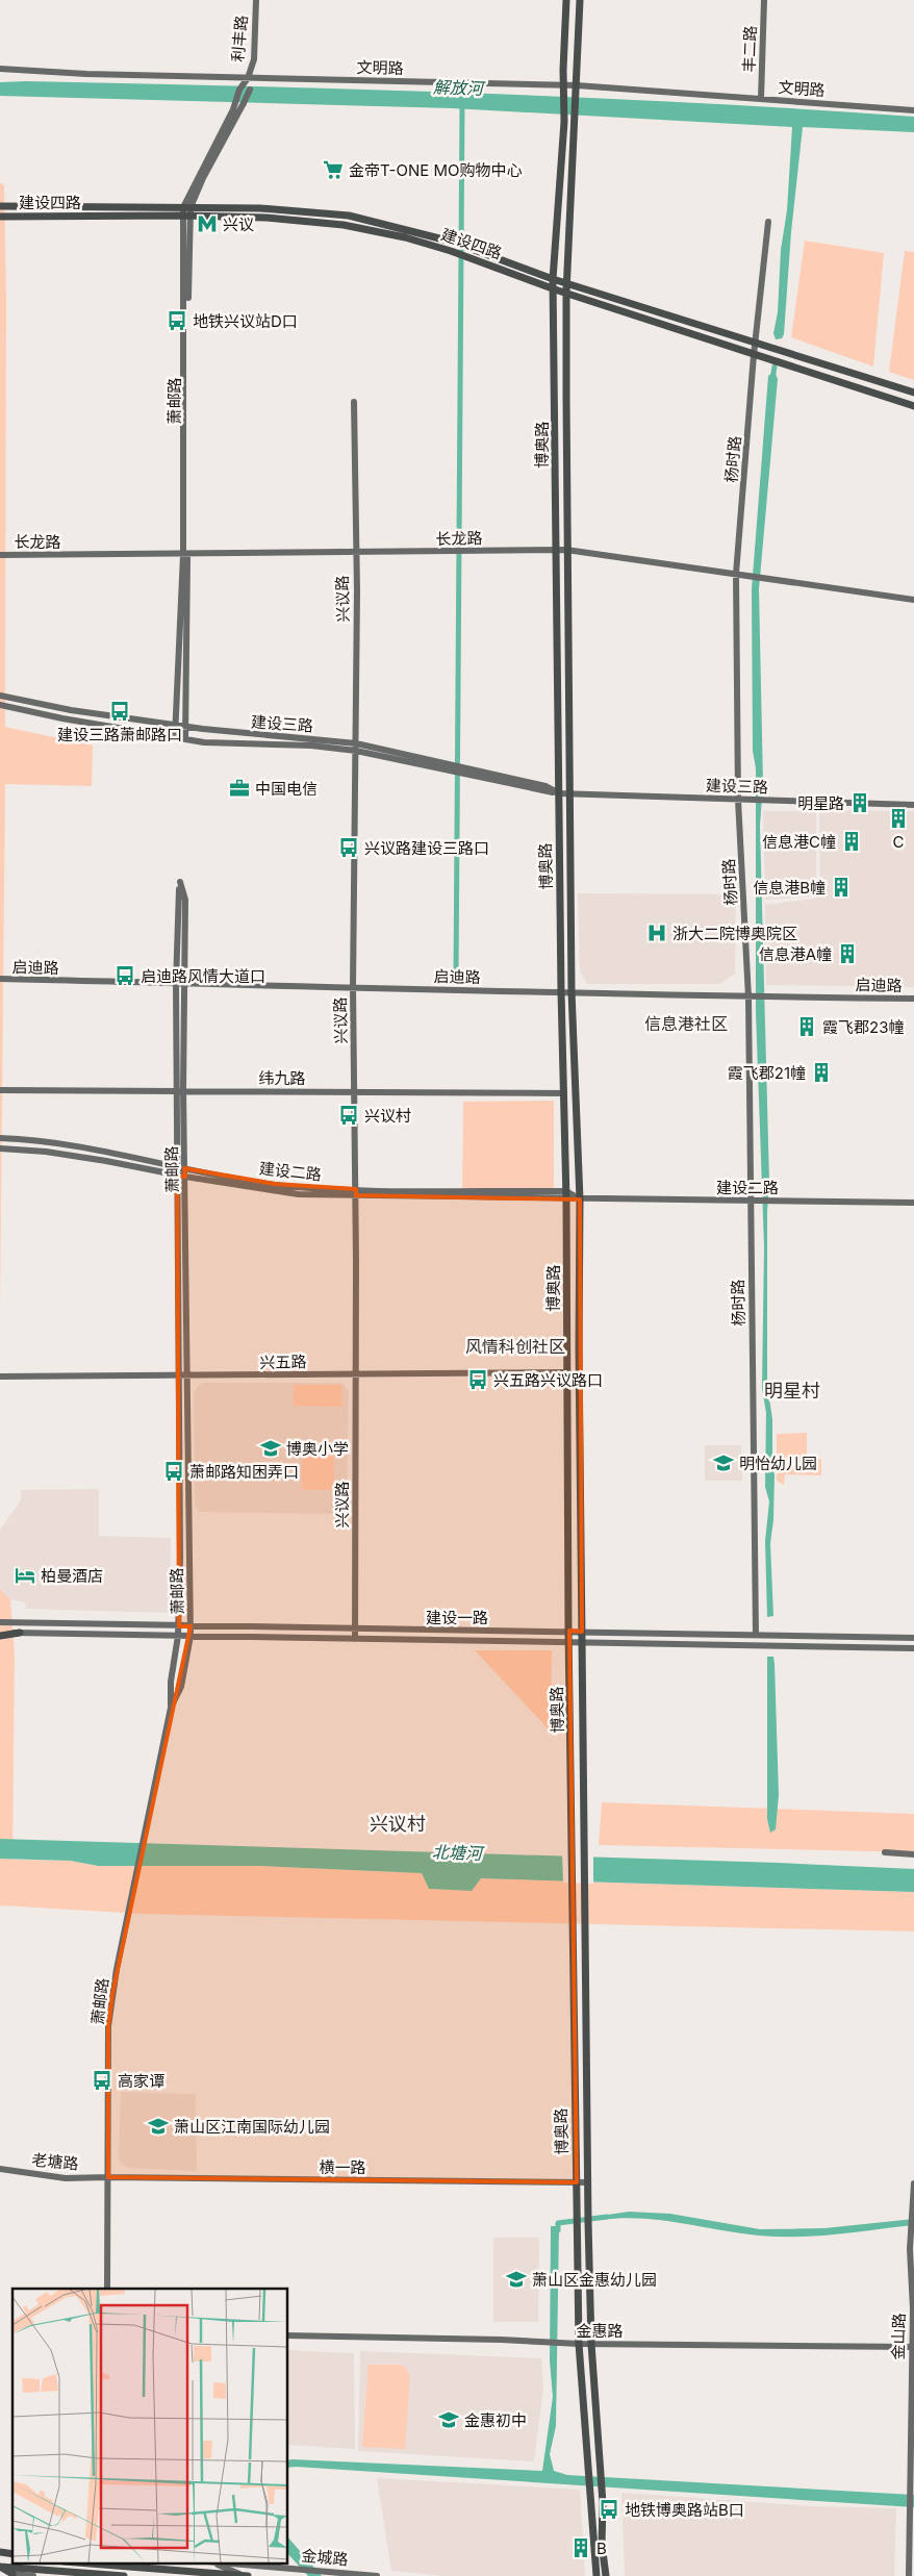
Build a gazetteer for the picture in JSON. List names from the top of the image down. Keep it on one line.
{"streets":{"main road":["建设四路","博奥路"],"street":["利丰路","丰二路","文明路","萧邮路","杨时路","长龙路","兴议路","建设三路","启迪路","纬九路","建设二路","兴五路","建设一路","老塘路","横一路","金惠路","金山路","金城路"]},"crossings":[["利丰路","文明路"],["丰二路","文明路"],["文明路","博奥路"],["建设四路","萧邮路"],["建设四路","博奥路"],["建设四路","杨时路"],["萧邮路","长龙路"],["萧邮路","建设三路"],["萧邮路","启迪路"],["萧邮路","纬九路"],["萧邮路","建设二路"],["萧邮路","兴五路"],["萧邮路","建设一路"],["萧邮路","老塘路"],["萧邮路","横一路"],["博奥路","长龙路"],["博奥路","建设三路"],["博奥路","启迪路"],["博奥路","纬九路"],["博奥路","建设二路"],["博奥路","兴五路"],["博奥路","建设一路"],["博奥路","横一路"],["博奥路","金惠路"],["杨时路","长龙路"],["杨时路","建设三路"],["杨时路","启迪路"],["杨时路","建设二路"],["杨时路","建设一路"],["长龙路","兴议路"],["兴议路","建设三路"],["兴议路","启迪路"],["兴议路","纬九路"],["兴议路","建设二路"],["兴议路","兴五路"],["兴议路","建设一路"],["老塘路","横一路"],["金惠路","金山路"]],"districts":["信息港社区","风情科创社区","明星村","兴议村"],"water":["解放河","北塘河"],"places":{"supermarket":["金帝T-ONE MO购物中心"],"metro station":["兴议"],"bus stop":["地铁兴议站D口","建设三路萧邮路口","兴议路建设三路口","启迪路风情大道口","兴议村","兴五路兴议路口","萧邮路知困弄口","高家谭","地铁博奥路站B口"],"office":["中国电信"],"building":["明星路","C","信息港C幢","信息港B幢","信息港A幢","霞飞郡23幢","霞飞郡21幢","B"],"hospital":["浙大二院博奥院区"],"school or university":["博奥小学","明怡幼儿园","萧山区江南国际幼儿园","萧山区金惠幼儿园","金惠初中"],"hotel":["柏曼酒店"]}}
